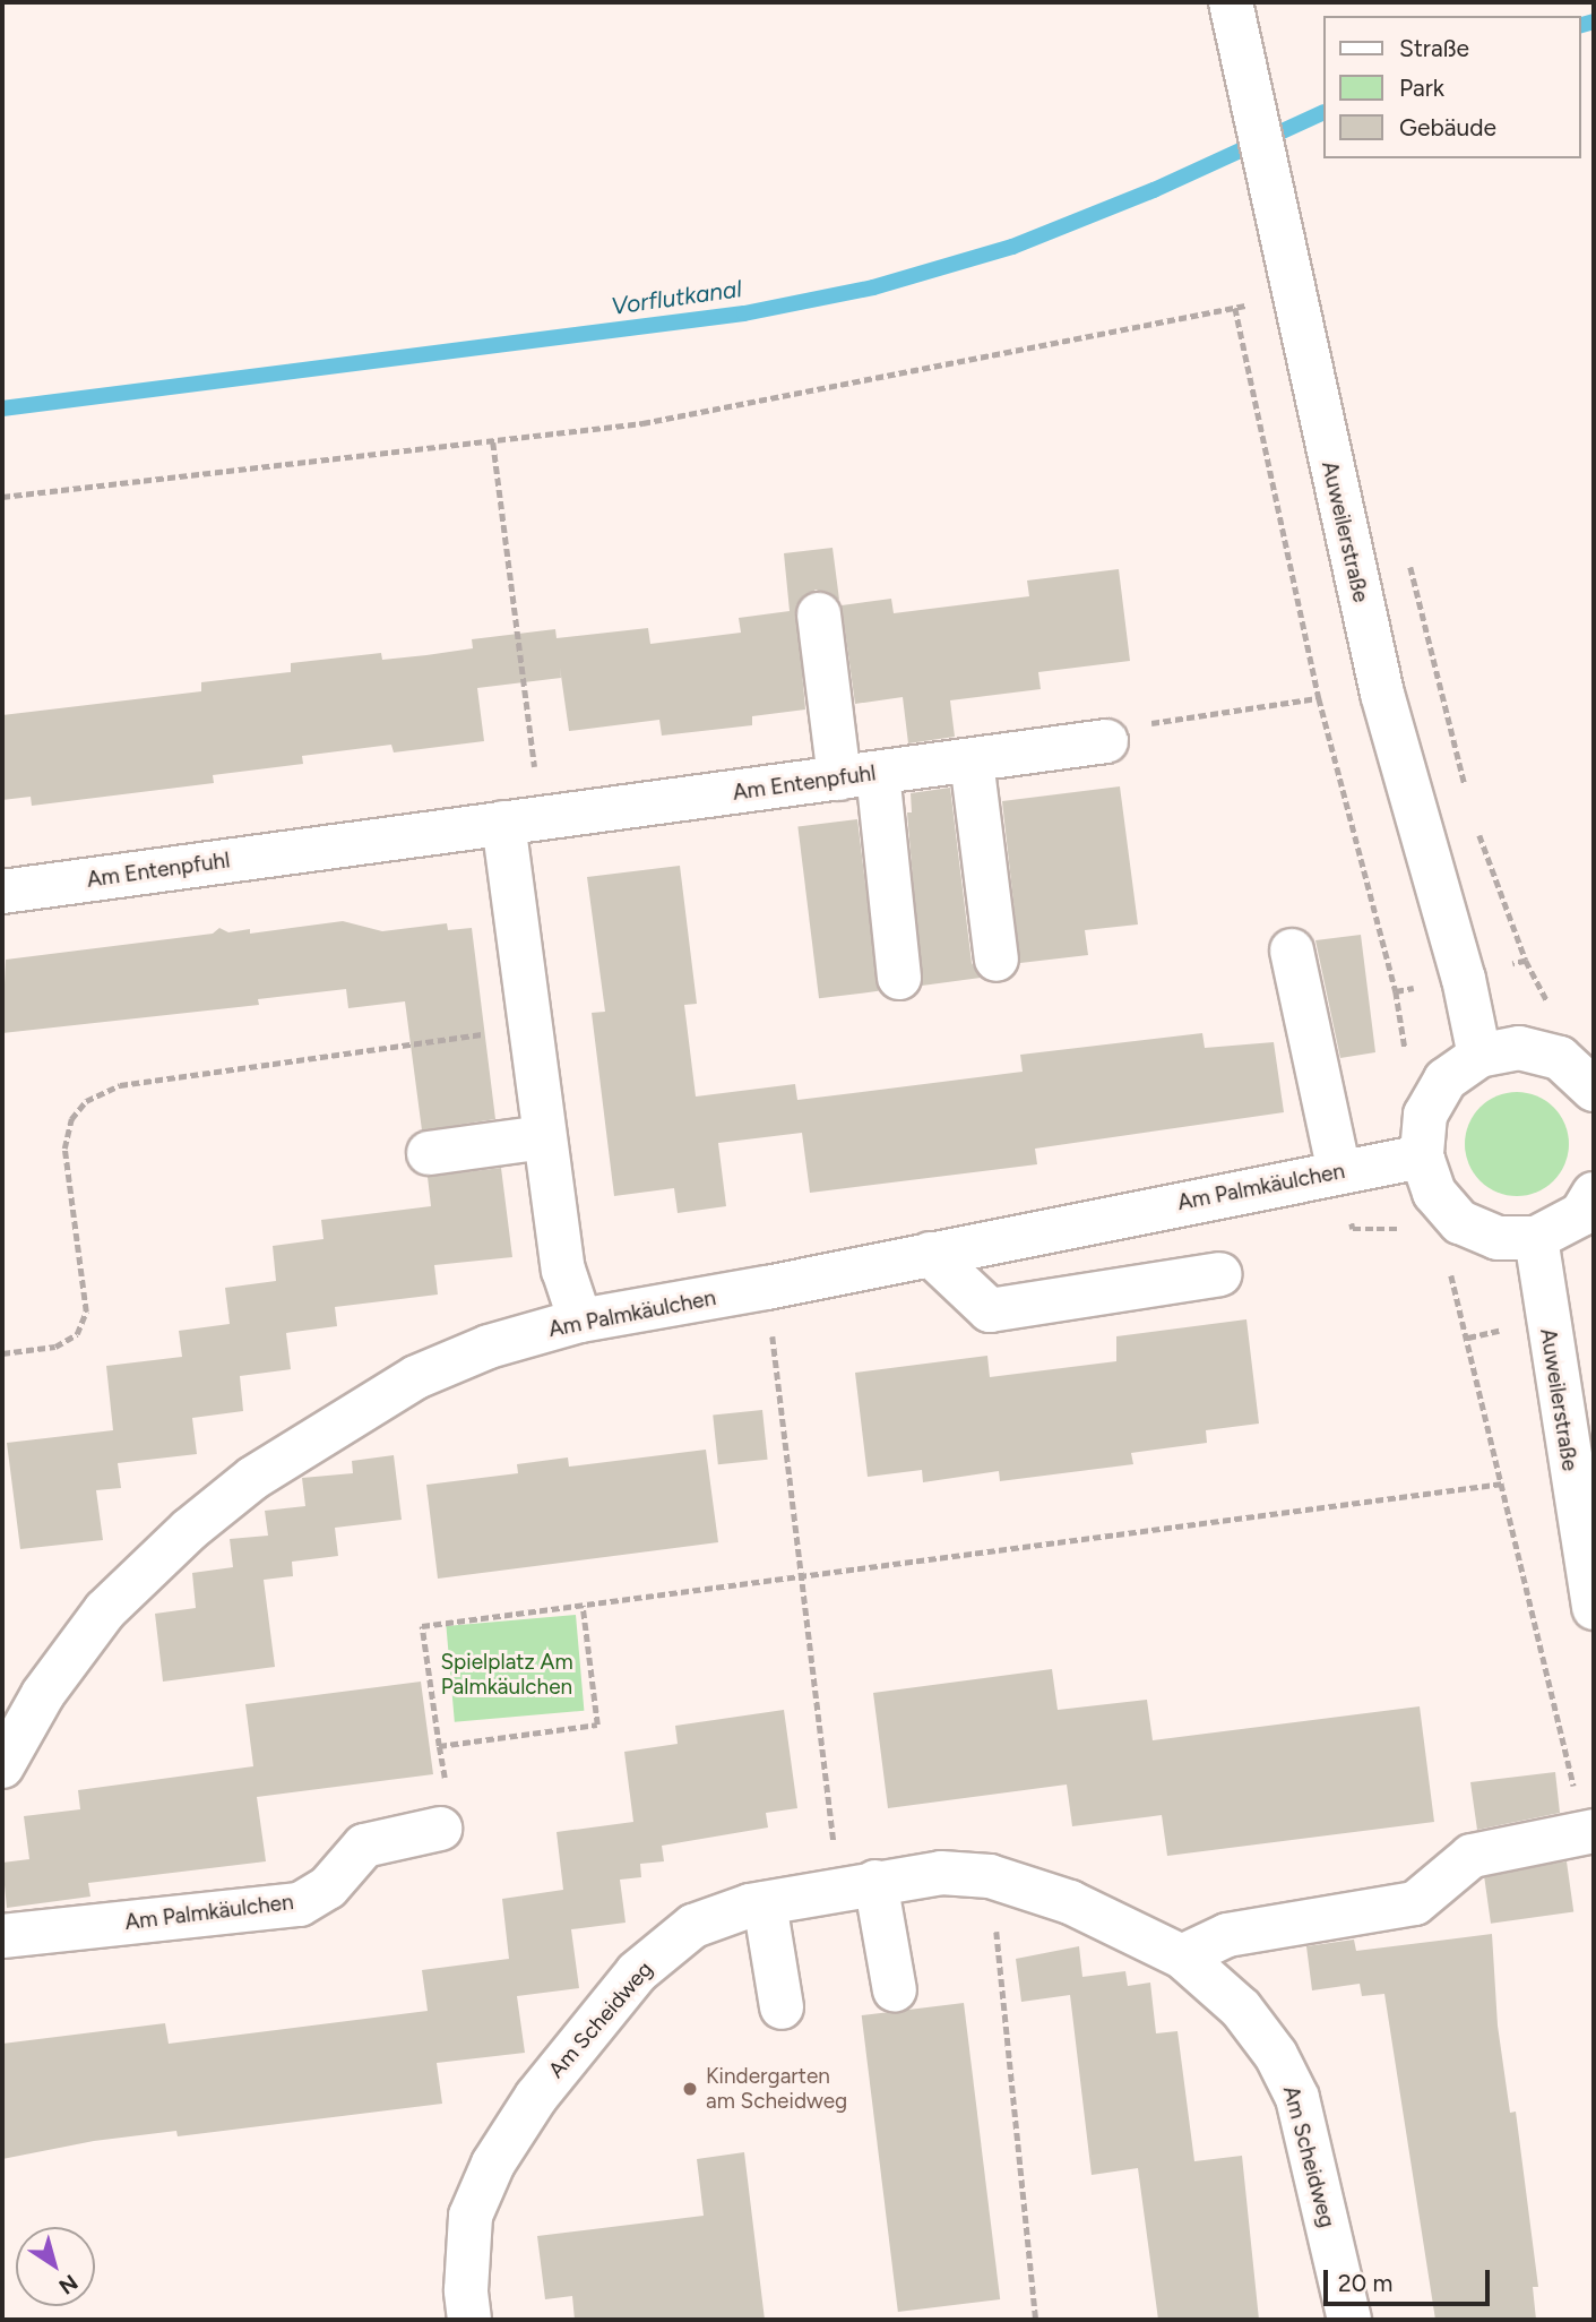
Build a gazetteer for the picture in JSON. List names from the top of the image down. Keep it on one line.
{"streets":{"street":["Auweilerstraße","Am Entenpfuhl","Am Palmkäulchen","Am Scheidweg"]},"water":["Vorflutkanal"],"parks":["Spielplatz Am Palmkäulchen"],"places":["Kindergarten am Scheidweg"],"legend":["Straße","Park","Gebäude"],"scale_bar":"20 m","north":"bottom right"}
